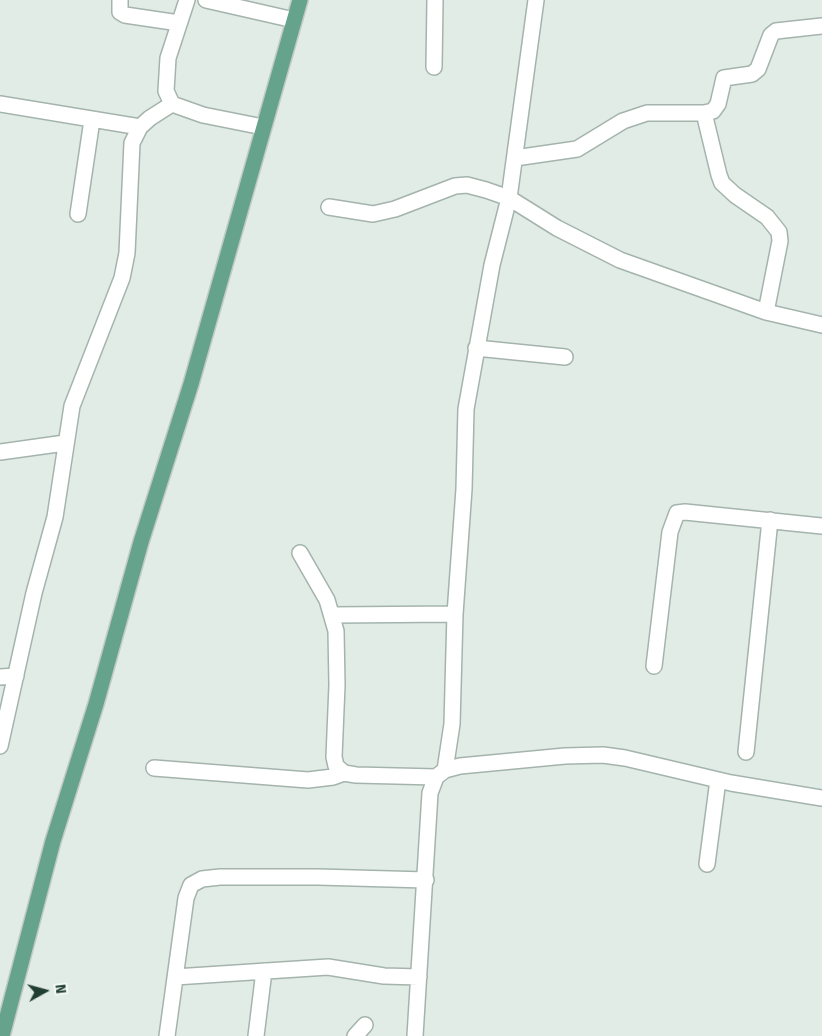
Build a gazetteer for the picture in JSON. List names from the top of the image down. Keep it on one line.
{"north":"right"}
